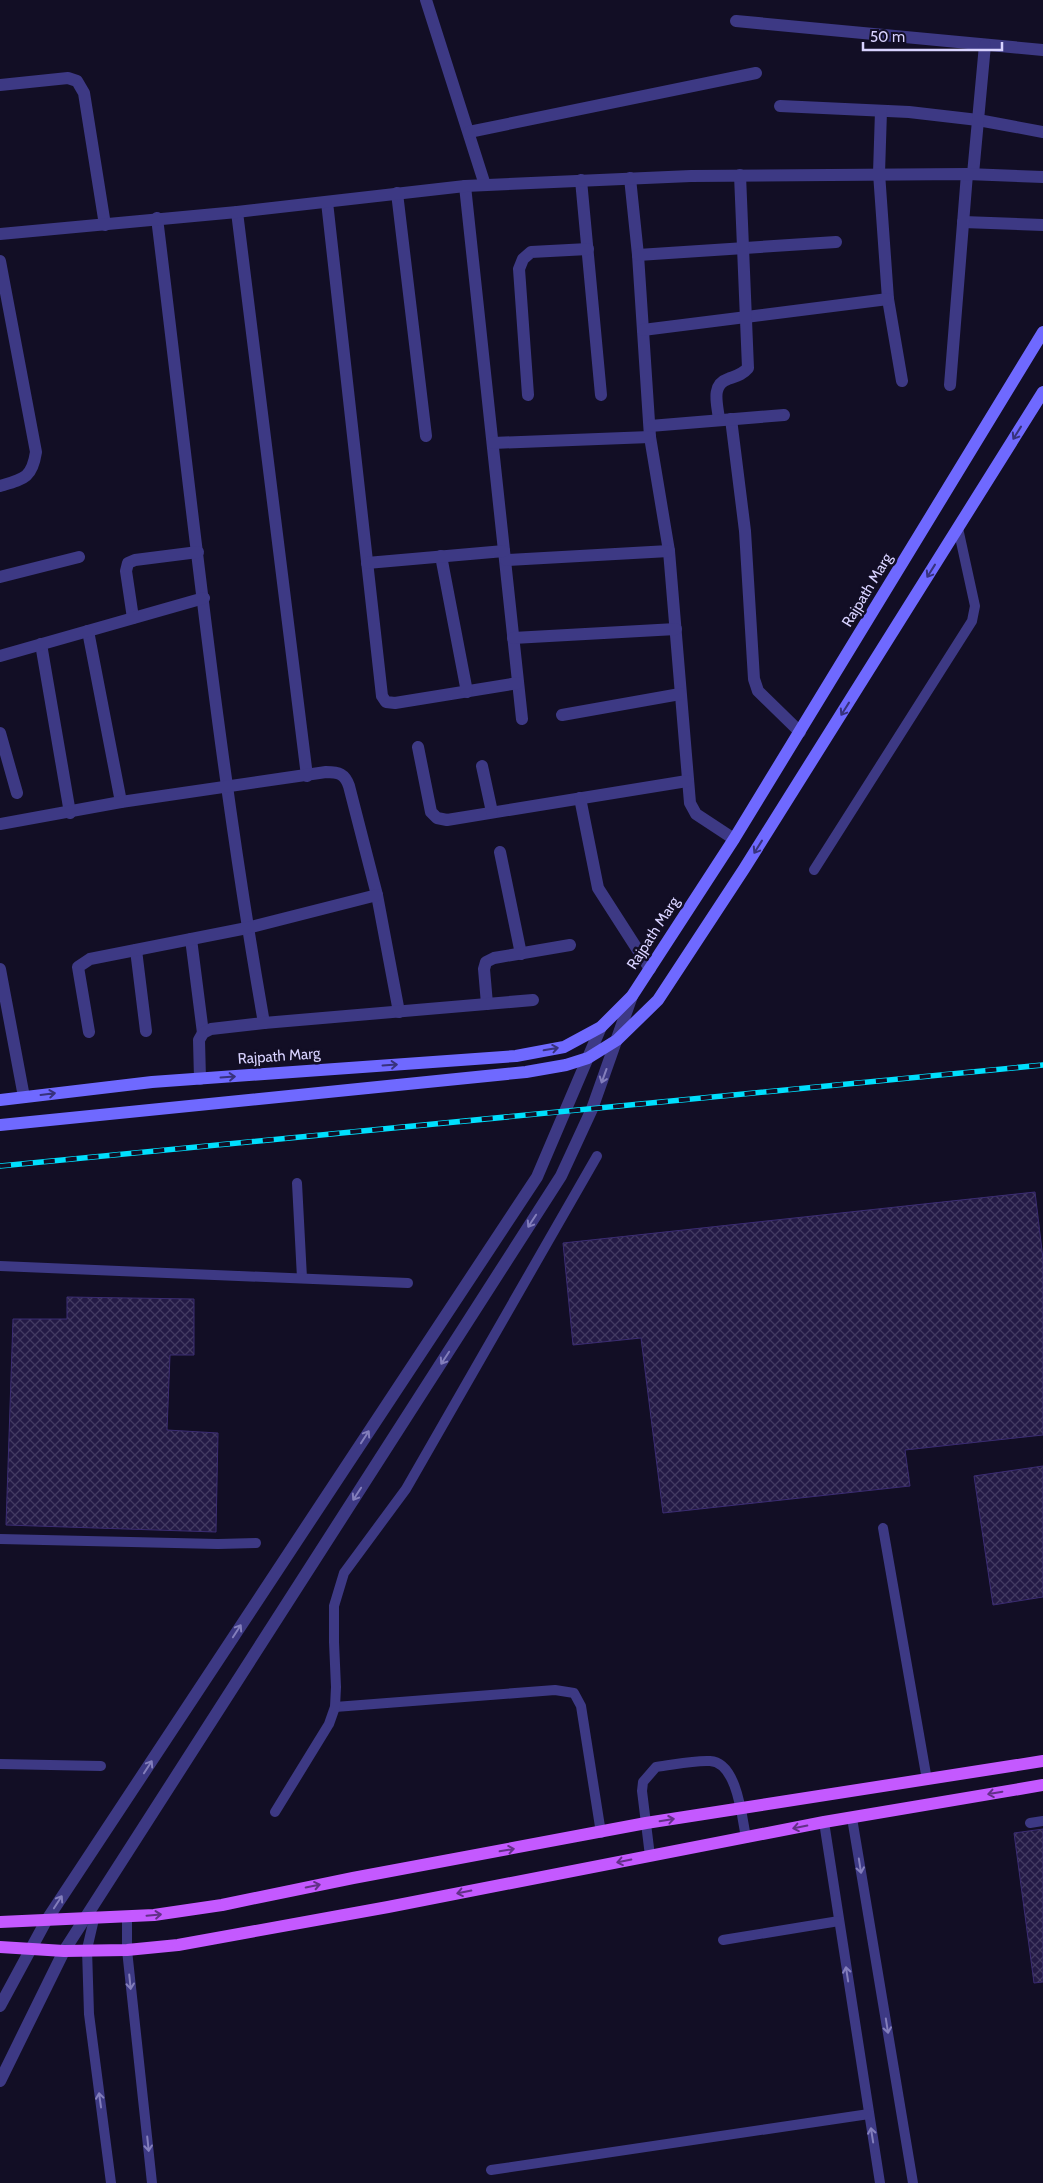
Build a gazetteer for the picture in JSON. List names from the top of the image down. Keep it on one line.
{"streets":{"main road":["Rajpath Marg"]},"scale_bar":"50 m"}
